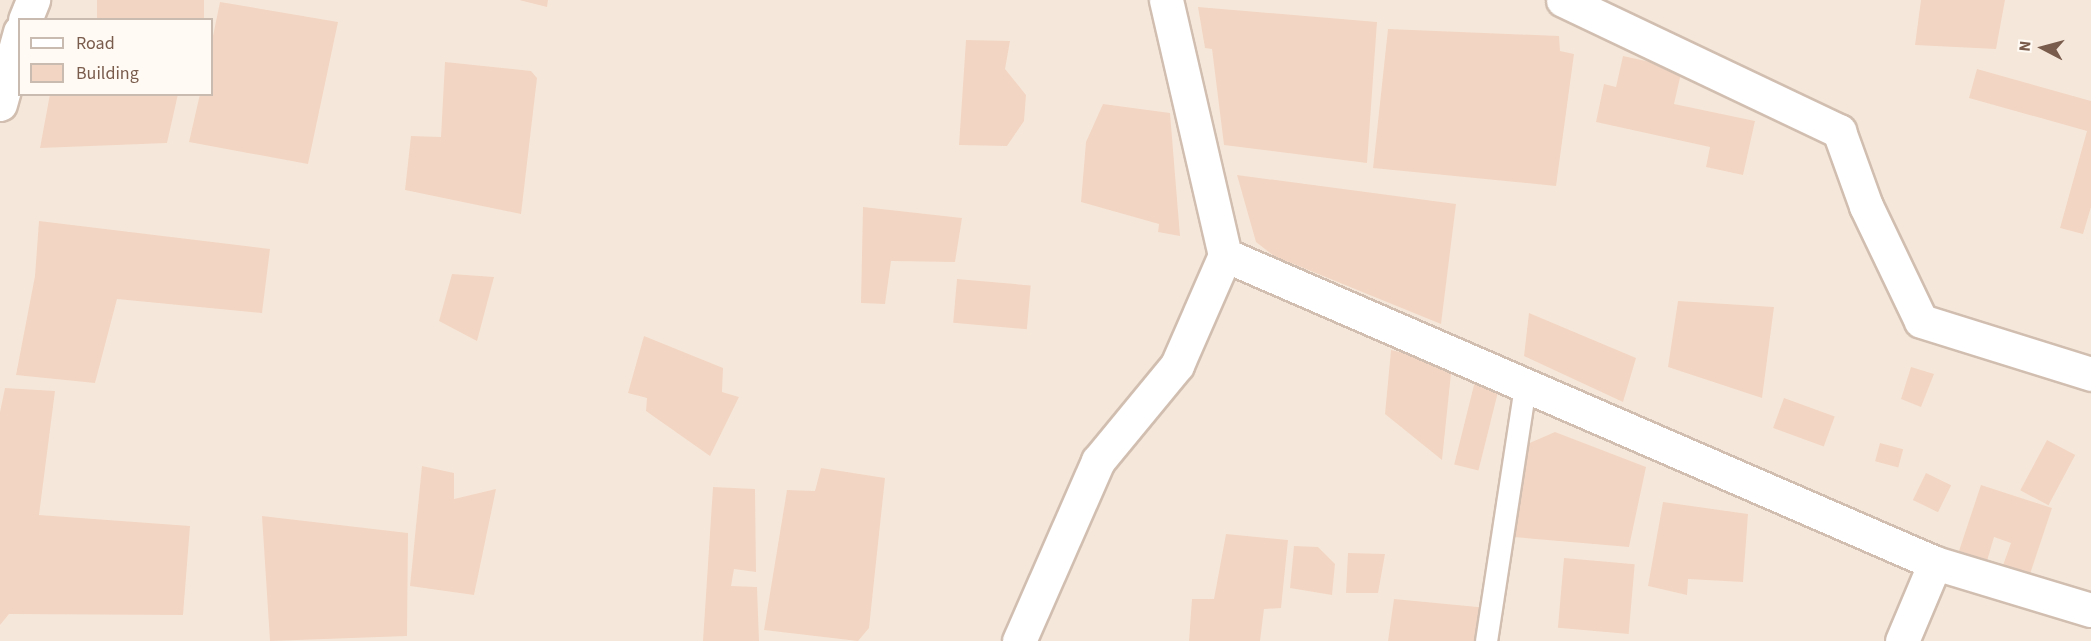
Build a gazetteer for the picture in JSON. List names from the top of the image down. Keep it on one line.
{"legend":["Road","Building"],"north":"left"}
